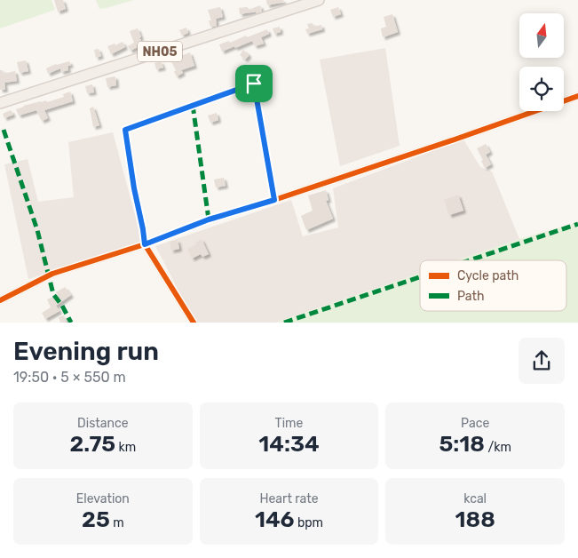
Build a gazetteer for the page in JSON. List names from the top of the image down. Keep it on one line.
{"streets":{"main road":["NH05"]},"legend":["Cycle path","Path"],"north":"top","page":{"heading":["Evening run","19:50 · 5 × 550 m"],"stats":[["Distance","2.75 km"],["Time","14:34"],["Pace","5:18 /km"],["Elevation","25 m"],["Heart rate","146 bpm"],["kcal","188"]]}}
